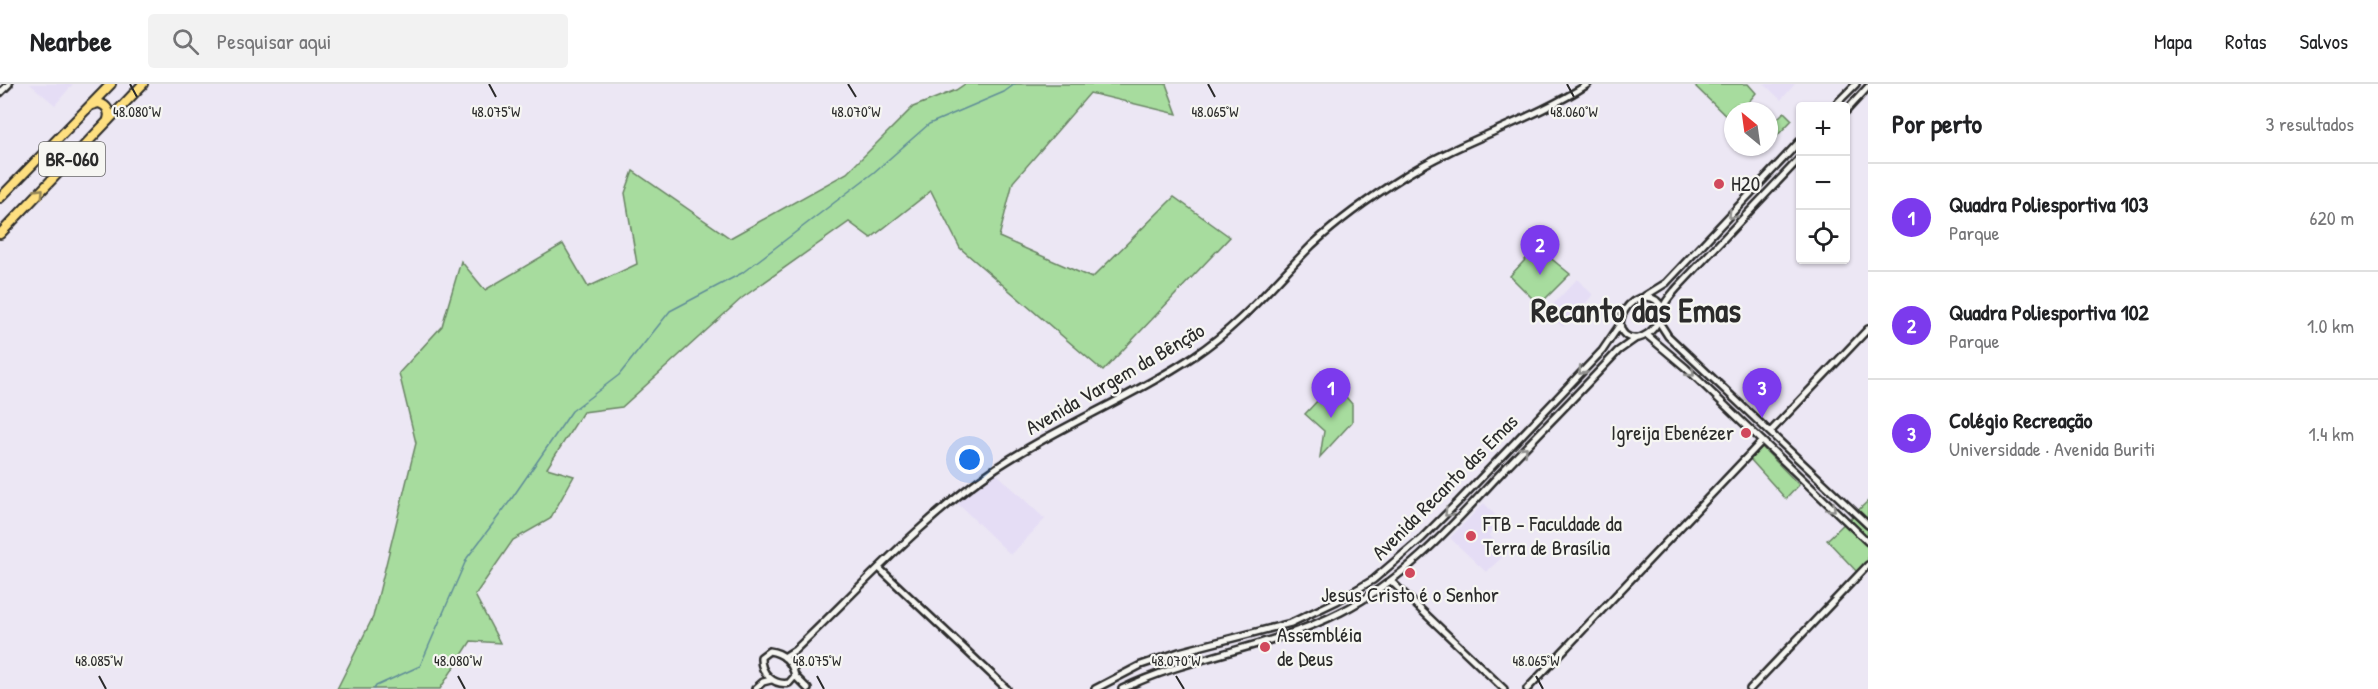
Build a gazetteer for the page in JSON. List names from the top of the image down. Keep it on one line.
{"streets":{"highway":["BR-060"],"main road":["Avenida Vargem da Bênção","Avenida Recanto das Emas"]},"districts":["Recanto das Emas"],"places":["H20","Igreija Ebenézer","FTB - Faculdade da Terra de Brasília","Jesus Cristo é o Senhor","Assembléia de Deus"],"north":"top left","page":{"header":"Nearbee","search":"Pesquisar aqui","nav":["Mapa","Rotas","Salvos"],"heading":["Por perto","3 resultados"],"map_buttons":["+","−"],"list":[{"mark":"1","name":"Quadra Poliesportiva 103","note":"Parque","value":"620 m"},{"mark":"2","name":"Quadra Poliesportiva 102","note":"Parque","value":"1.0 km"},{"mark":"3","name":"Colégio Recreação","note":"Universidade · Avenida Buriti","value":"1.4 km"}],"pins":["2","1","3"]},"coordinates":["48.080°W","48.075°W","48.070°W","48.065°W","48.060°W","48.085°W"]}
